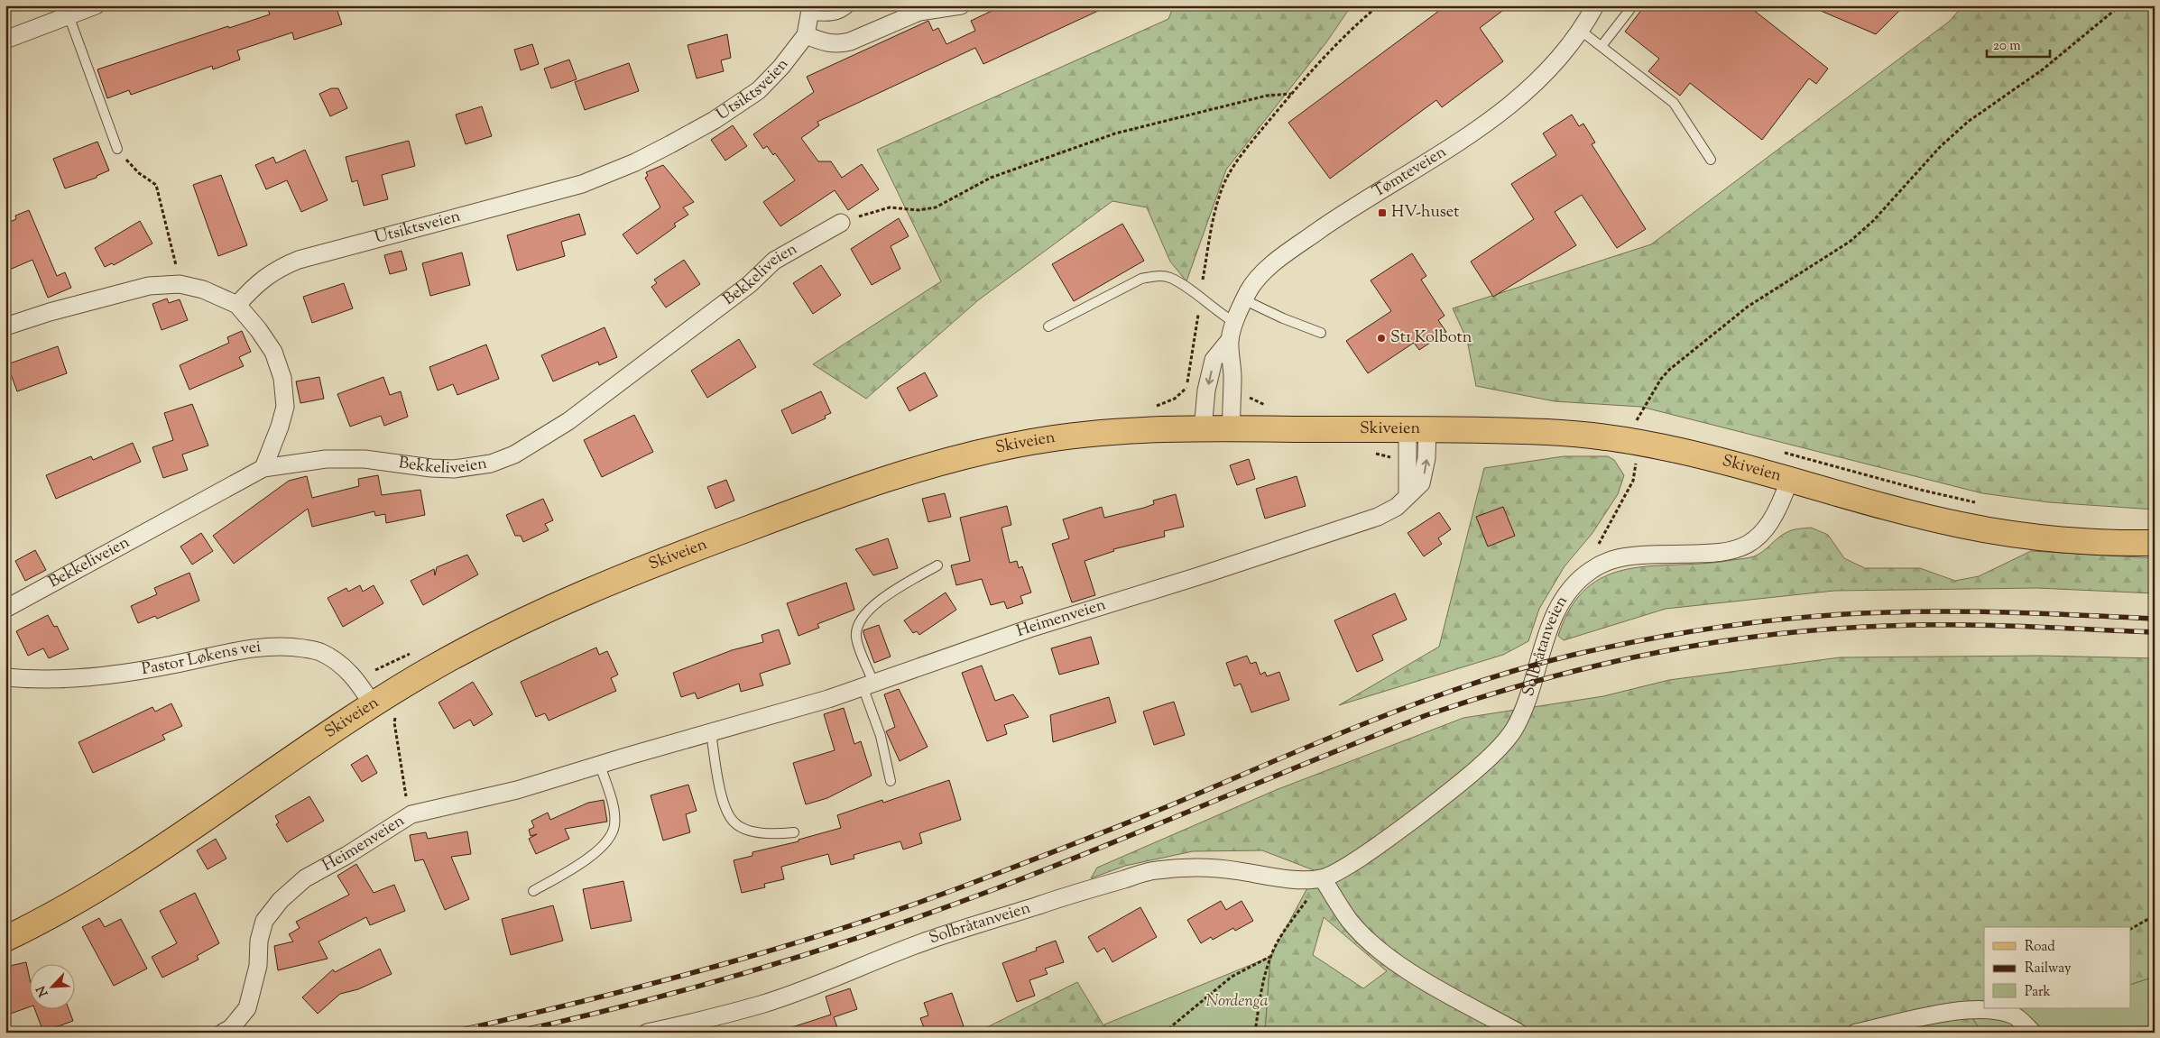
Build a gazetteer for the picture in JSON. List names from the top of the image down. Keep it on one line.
{"streets":{"main road":["Skiveien"],"street":["Utsiktsveien","Tømteveien","Bekkeliveien","Heimenveien","Solbråtanveien","Pastor Løkens vei"]},"crossings":[["Tømteveien","Skiveien"],["Skiveien","Heimenveien"],["Skiveien","Solbråtanveien"],["Skiveien","Pastor Løkens vei"]],"parks":["Nordenga"],"places":{"transit":["HV-huset"],"other":["St1 Kolbotn"]},"legend":["Road","Railway","Park"],"scale_bar":"20 m","north":"bottom left"}
